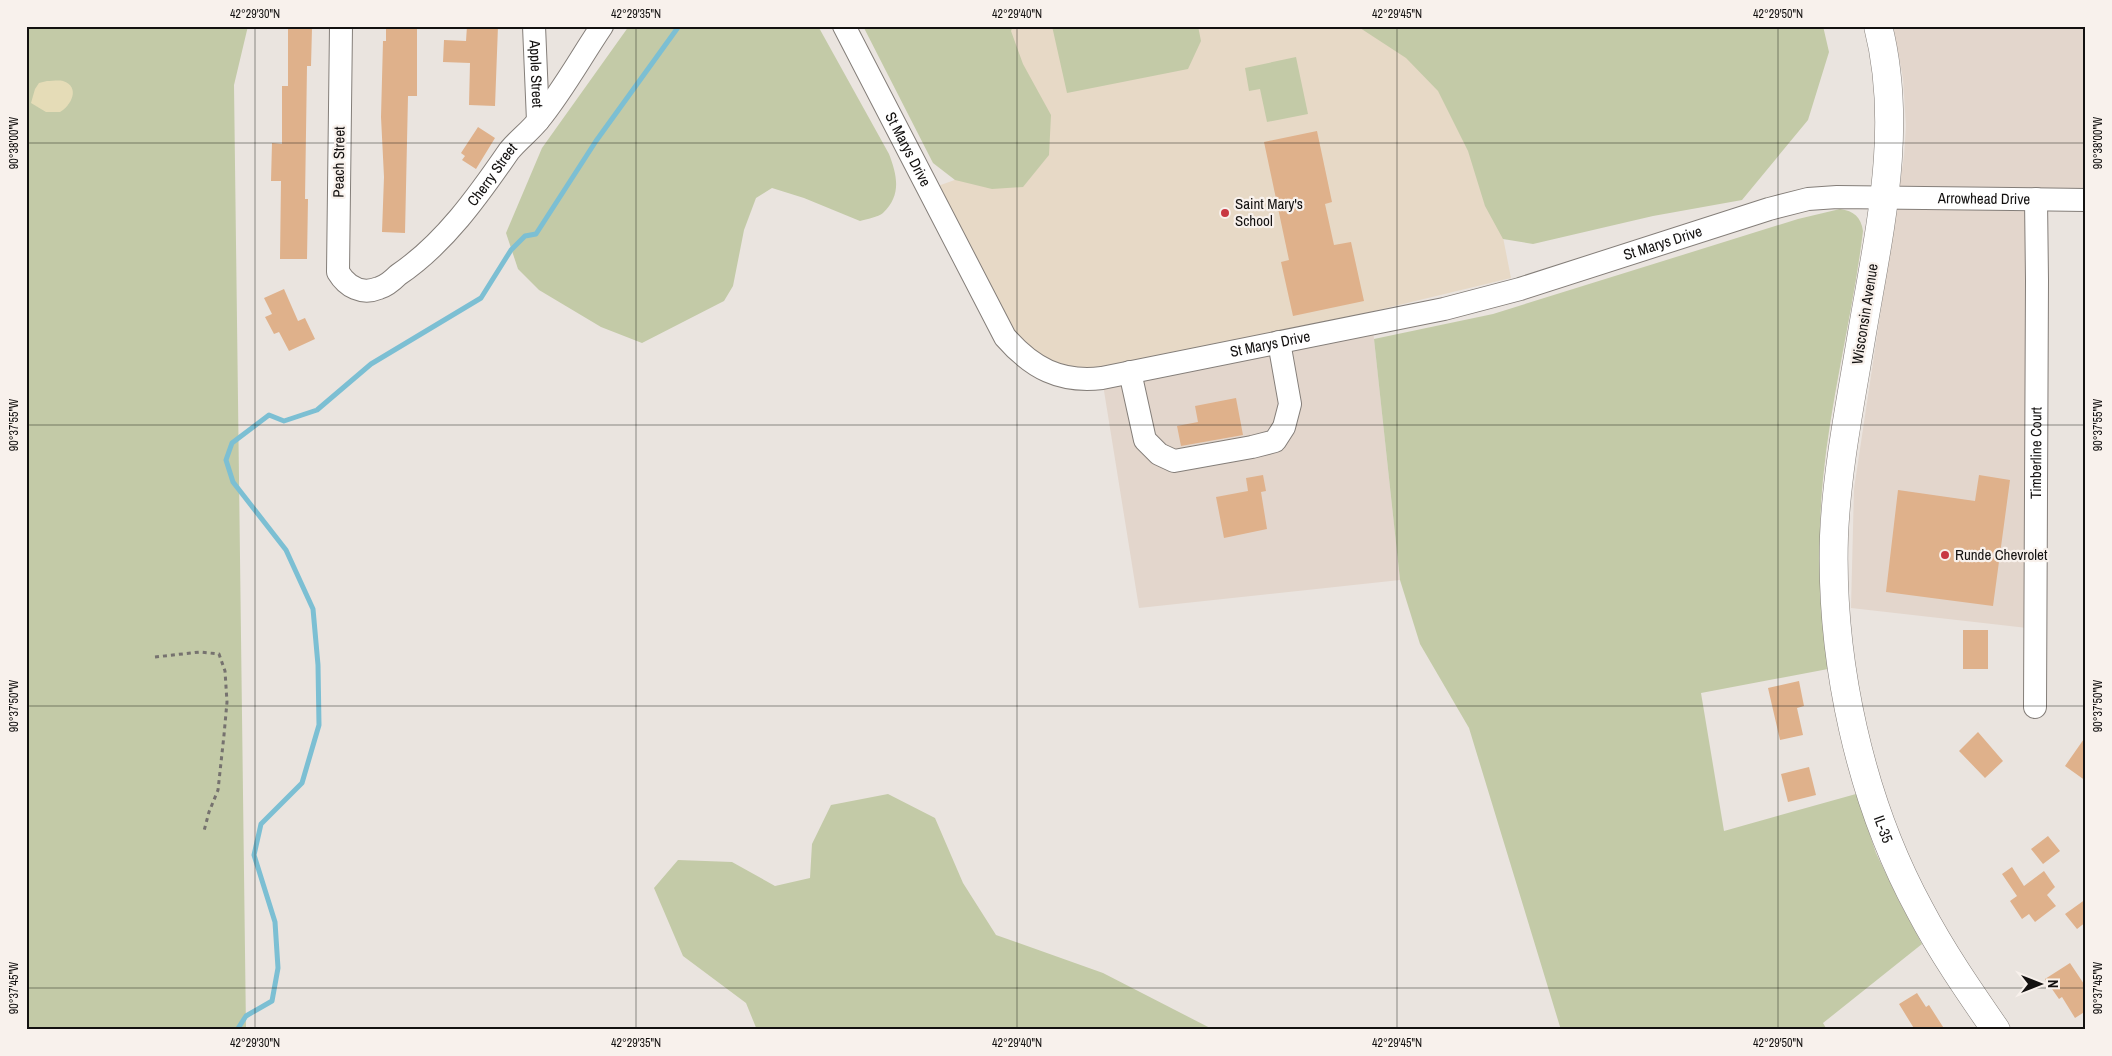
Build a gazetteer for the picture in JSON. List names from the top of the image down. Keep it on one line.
{"streets":{"main road":["Wisconsin Avenue","IL-35"],"street":["Apple Street","St Marys Drive","Peach Street","Cherry Street","Arrowhead Drive","Timberline Court"]},"crossings":[["Apple Street","Cherry Street"],["St Marys Drive","Arrowhead Drive"],["St Marys Drive","Wisconsin Avenue"],["Peach Street","Cherry Street"],["Arrowhead Drive","Wisconsin Avenue"],["Arrowhead Drive","Timberline Court"],["Wisconsin Avenue","IL-35"]],"places":["Saint Mary's School","Runde Chevrolet"],"north":"right","coordinates":["42°29'30\"N","42°29'35\"N","42°29'40\"N","42°29'45\"N","42°29'50\"N","90°38'00\"W","90°37'55\"W","90°37'50\"W","90°37'45\"W"]}
